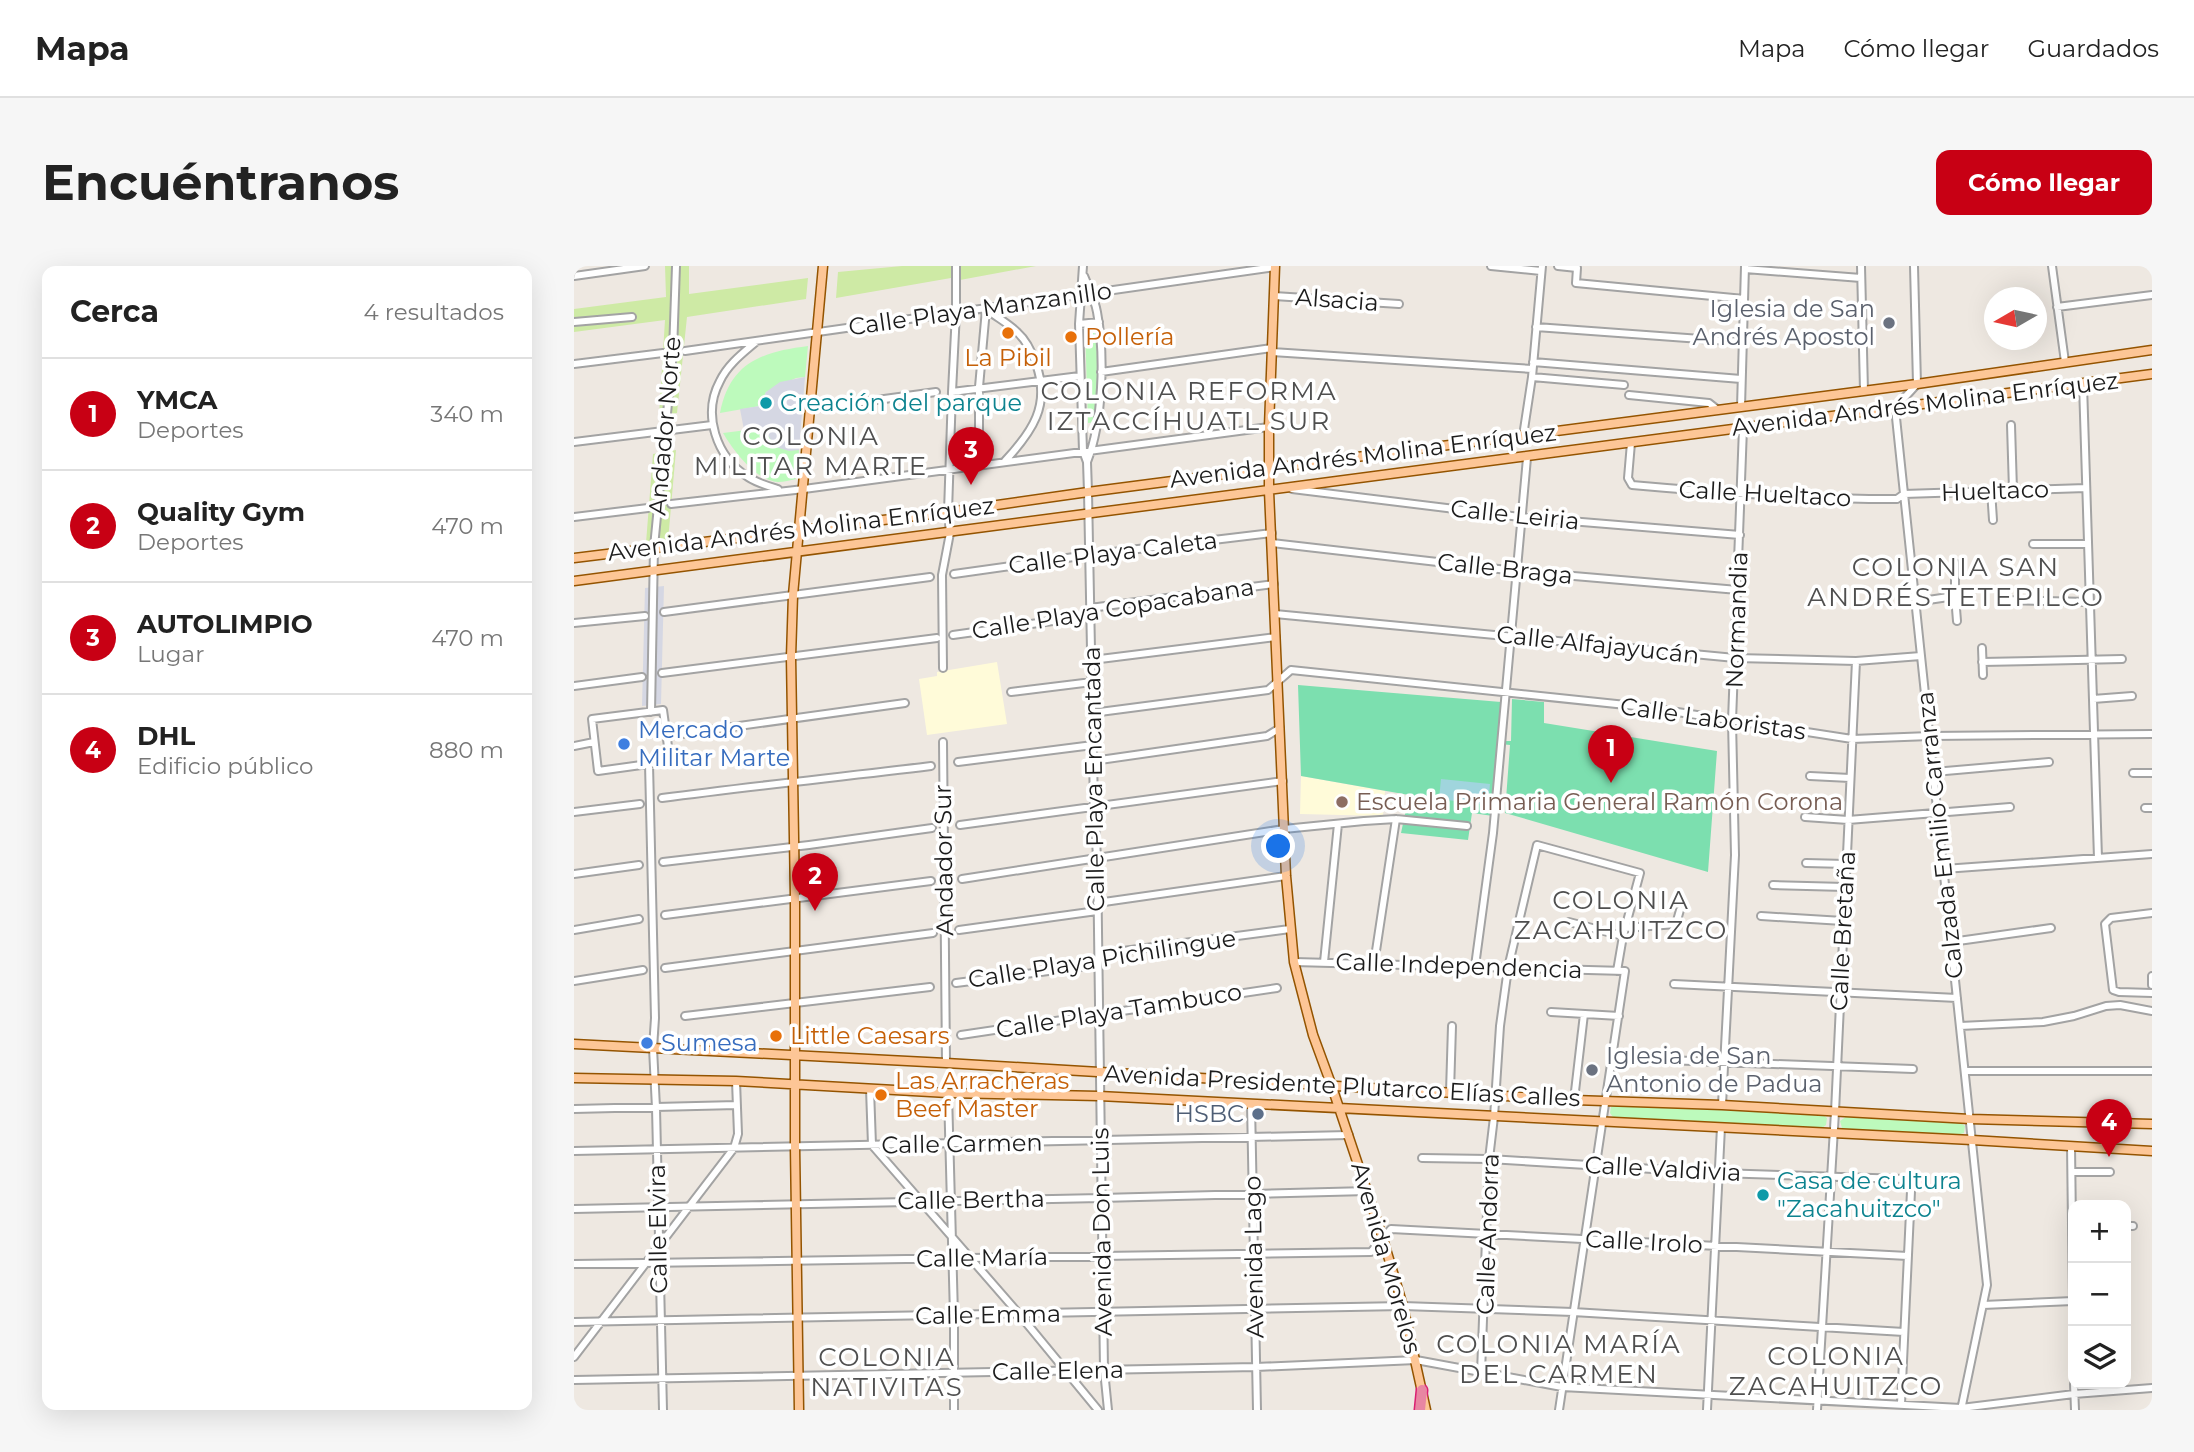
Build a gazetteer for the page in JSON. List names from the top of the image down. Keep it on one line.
{"streets":{"main road":["Avenida Andrés Molina Enríquez","Avenida Presidente Plutarco Elías Calles","Avenida Morelos"],"street":["Alsacia","Calle Playa Manzanillo","Andador Norte","Hueltaco","Calle Hueltaco","Calle Leiria","Calle Playa Caleta","Calle Braga","Calle Playa Copacabana","Normandia","Calle Alfajayucán","Calle Laboristas","Calle Playa Encantada","Calzada Emilio Carranza","Andador Sur","Calle Bretaña","Calle Playa Pichilingue","Calle Independencia","Calle Playa Tambuco","Calle Carmen","Calle Valdivia","Calle Bertha","Calle Elvira","Avenida Don Luis","Calle Andorra","Calle Irolo","Avenida Lago","Calle María","Calle Emma","Calle Elena"]},"crossings":[["Alsacia","Avenida Morelos"],["Calle Playa Manzanillo","Calle Playa Encantada"],["Calle Playa Manzanillo","Avenida Morelos"],["Avenida Andrés Molina Enríquez","Andador Norte"],["Avenida Andrés Molina Enríquez","Calle Hueltaco"],["Avenida Andrés Molina Enríquez","Calle Leiria"],["Avenida Andrés Molina Enríquez","Normandia"],["Avenida Andrés Molina Enríquez","Calle Playa Encantada"],["Avenida Andrés Molina Enríquez","Calzada Emilio Carranza"],["Avenida Andrés Molina Enríquez","Avenida Morelos"],["Hueltaco","Calle Hueltaco"],["Hueltaco","Calzada Emilio Carranza"],["Calle Hueltaco","Normandia"],["Calle Hueltaco","Calzada Emilio Carranza"],["Calle Leiria","Normandia"],["Calle Playa Caleta","Calle Playa Encantada"],["Calle Playa Caleta","Avenida Morelos"],["Calle Braga","Normandia"],["Calle Braga","Avenida Morelos"],["Calle Playa Copacabana","Calle Playa Encantada"],["Calle Playa Copacabana","Avenida Morelos"],["Normandia","Calle Alfajayucán"],["Normandia","Calle Laboristas"],["Normandia","Avenida Presidente Plutarco Elías Calles"],["Calle Alfajayucán","Calzada Emilio Carranza"],["Calle Alfajayucán","Calle Bretaña"],["Calle Alfajayucán","Avenida Morelos"],["Calle Laboristas","Calle Playa Encantada"],["Calle Laboristas","Calzada Emilio Carranza"],["Calle Laboristas","Calle Bretaña"],["Calle Laboristas","Avenida Morelos"],["Calle Playa Encantada","Calle Playa Pichilingue"],["Calle Playa Encantada","Calle Playa Tambuco"],["Calle Playa Encantada","Avenida Presidente Plutarco Elías Calles"],["Calle Playa Encantada","Avenida Don Luis"],["Calzada Emilio Carranza","Avenida Presidente Plutarco Elías Calles"],["Calzada Emilio Carranza","Calle Elena"],["Andador Sur","Avenida Presidente Plutarco Elías Calles"],["Calle Bretaña","Avenida Presidente Plutarco Elías Calles"],["Calle Bretaña","Calle Valdivia"],["Calle Bretaña","Calle Irolo"],["Calle Bretaña","Calle Emma"],["Calle Bretaña","Calle Elena"],["Calle Playa Pichilingue","Avenida Morelos"],["Calle Independencia","Calle Andorra"],["Calle Independencia","Avenida Morelos"],["Avenida Presidente Plutarco Elías Calles","Calle Elvira"],["Avenida Presidente Plutarco Elías Calles","Avenida Don Luis"],["Avenida Presidente Plutarco Elías Calles","Calle Andorra"],["Avenida Presidente Plutarco Elías Calles","Avenida Lago"],["Avenida Presidente Plutarco Elías Calles","Avenida Morelos"],["Calle Carmen","Calle Elvira"],["Calle Carmen","Avenida Don Luis"],["Calle Carmen","Avenida Lago"],["Calle Carmen","Avenida Morelos"],["Calle Valdivia","Calle Andorra"],["Calle Valdivia","Calle Irolo"],["Calle Bertha","Calle Elvira"],["Calle Bertha","Avenida Don Luis"],["Calle Bertha","Avenida Lago"],["Calle Bertha","Avenida Morelos"],["Calle Elvira","Calle María"],["Calle Elvira","Calle Emma"],["Calle Elvira","Calle Elena"],["Avenida Don Luis","Calle María"],["Avenida Don Luis","Calle Emma"],["Avenida Don Luis","Calle Elena"],["Calle Andorra","Calle Irolo"],["Calle Andorra","Calle Emma"],["Calle Andorra","Calle Elena"],["Calle Irolo","Calle María"],["Calle Irolo","Avenida Morelos"],["Avenida Lago","Calle María"],["Avenida Lago","Calle Emma"],["Avenida Lago","Calle Elena"],["Calle María","Avenida Morelos"],["Avenida Morelos","Calle Emma"],["Avenida Morelos","Calle Elena"]],"districts":["COLONIA REFORMA IZTACCÍHUATL SUR","COLONIA MILITAR MARTE","COLONIA SAN ANDRÉS TETEPILCO","COLONIA ZACAHUITZCO","COLONIA MARÍA DEL CARMEN","COLONIA ZACAHUITZCO","COLONIA NATIVITAS"],"places":["Iglesia de San Andrés Apostol","La Pibil","Pollería","Creación del parque","Mercado Militar Marte","Escuela Primaria General Ramón Corona","Little Caesars","Sumesa","Iglesia de San Antonio de Padua","Las Arracheras Beef Master","HSBC","Casa de cultura \"Zacahuitzco\""],"north":"left","page":{"header":"Mapa","nav":["Mapa","Cómo llegar","Guardados"],"buttons":"Cómo llegar","title":"Encuéntranos","heading":["Cerca","4 resultados"],"list":[{"mark":"1","name":"YMCA","note":"Deportes","value":"340 m"},{"mark":"2","name":"Quality Gym","note":"Deportes","value":"470 m"},{"mark":"3","name":"AUTOLIMPIO","note":"Lugar","value":"470 m"},{"mark":"4","name":"DHL","note":"Edificio público","value":"880 m"}],"pins":["3","1","2","4"],"map_buttons":["+","−"]}}
